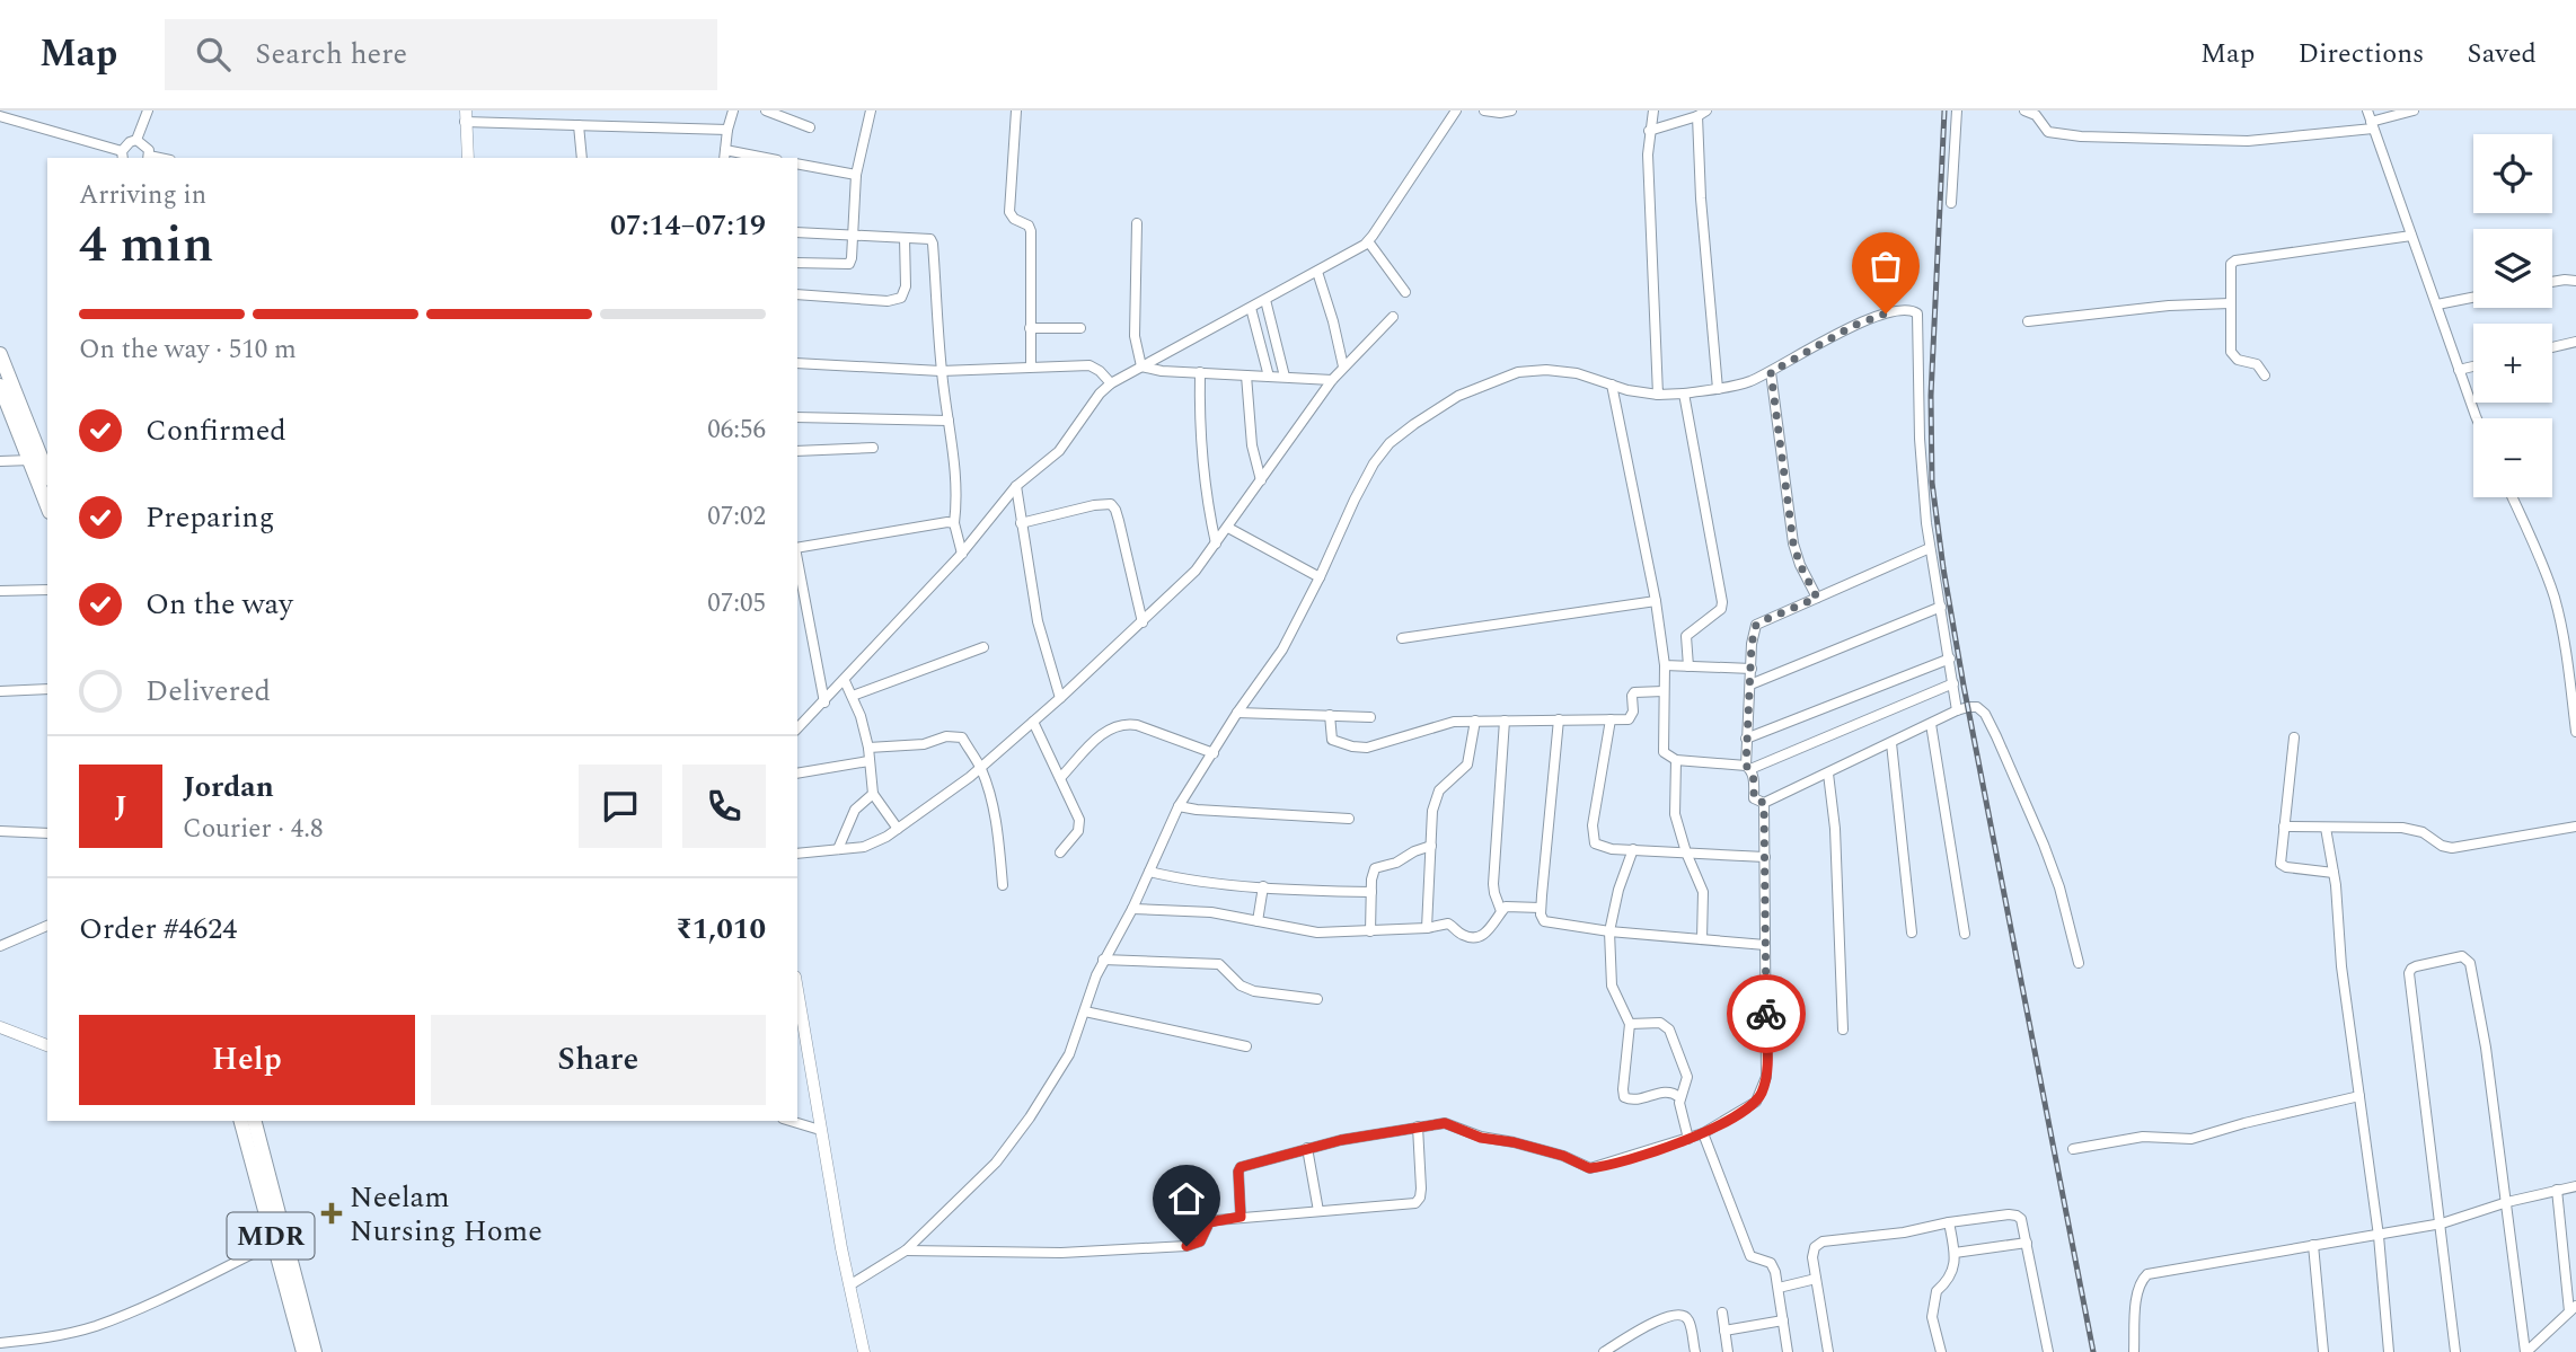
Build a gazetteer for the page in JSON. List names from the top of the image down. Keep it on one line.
{"streets":{"main road":["MDR"]},"places":{"health":["Neelam Nursing Home"]},"page":{"header":"Map","search":"Search here","nav":["Map","Directions","Saved"],"map_buttons":["+","−"],"heading":["4 min","Arriving in","07:14–07:19"],"panel":["Jordan","Courier · 4.8","Order #4624","₹1,010"],"bar":"On the way · 510 m","list":[["Confirmed","06:56"],["Preparing","07:02"],["On the way","07:05"],"Delivered"],"round":"J","buttons":["Help","Share"]}}
